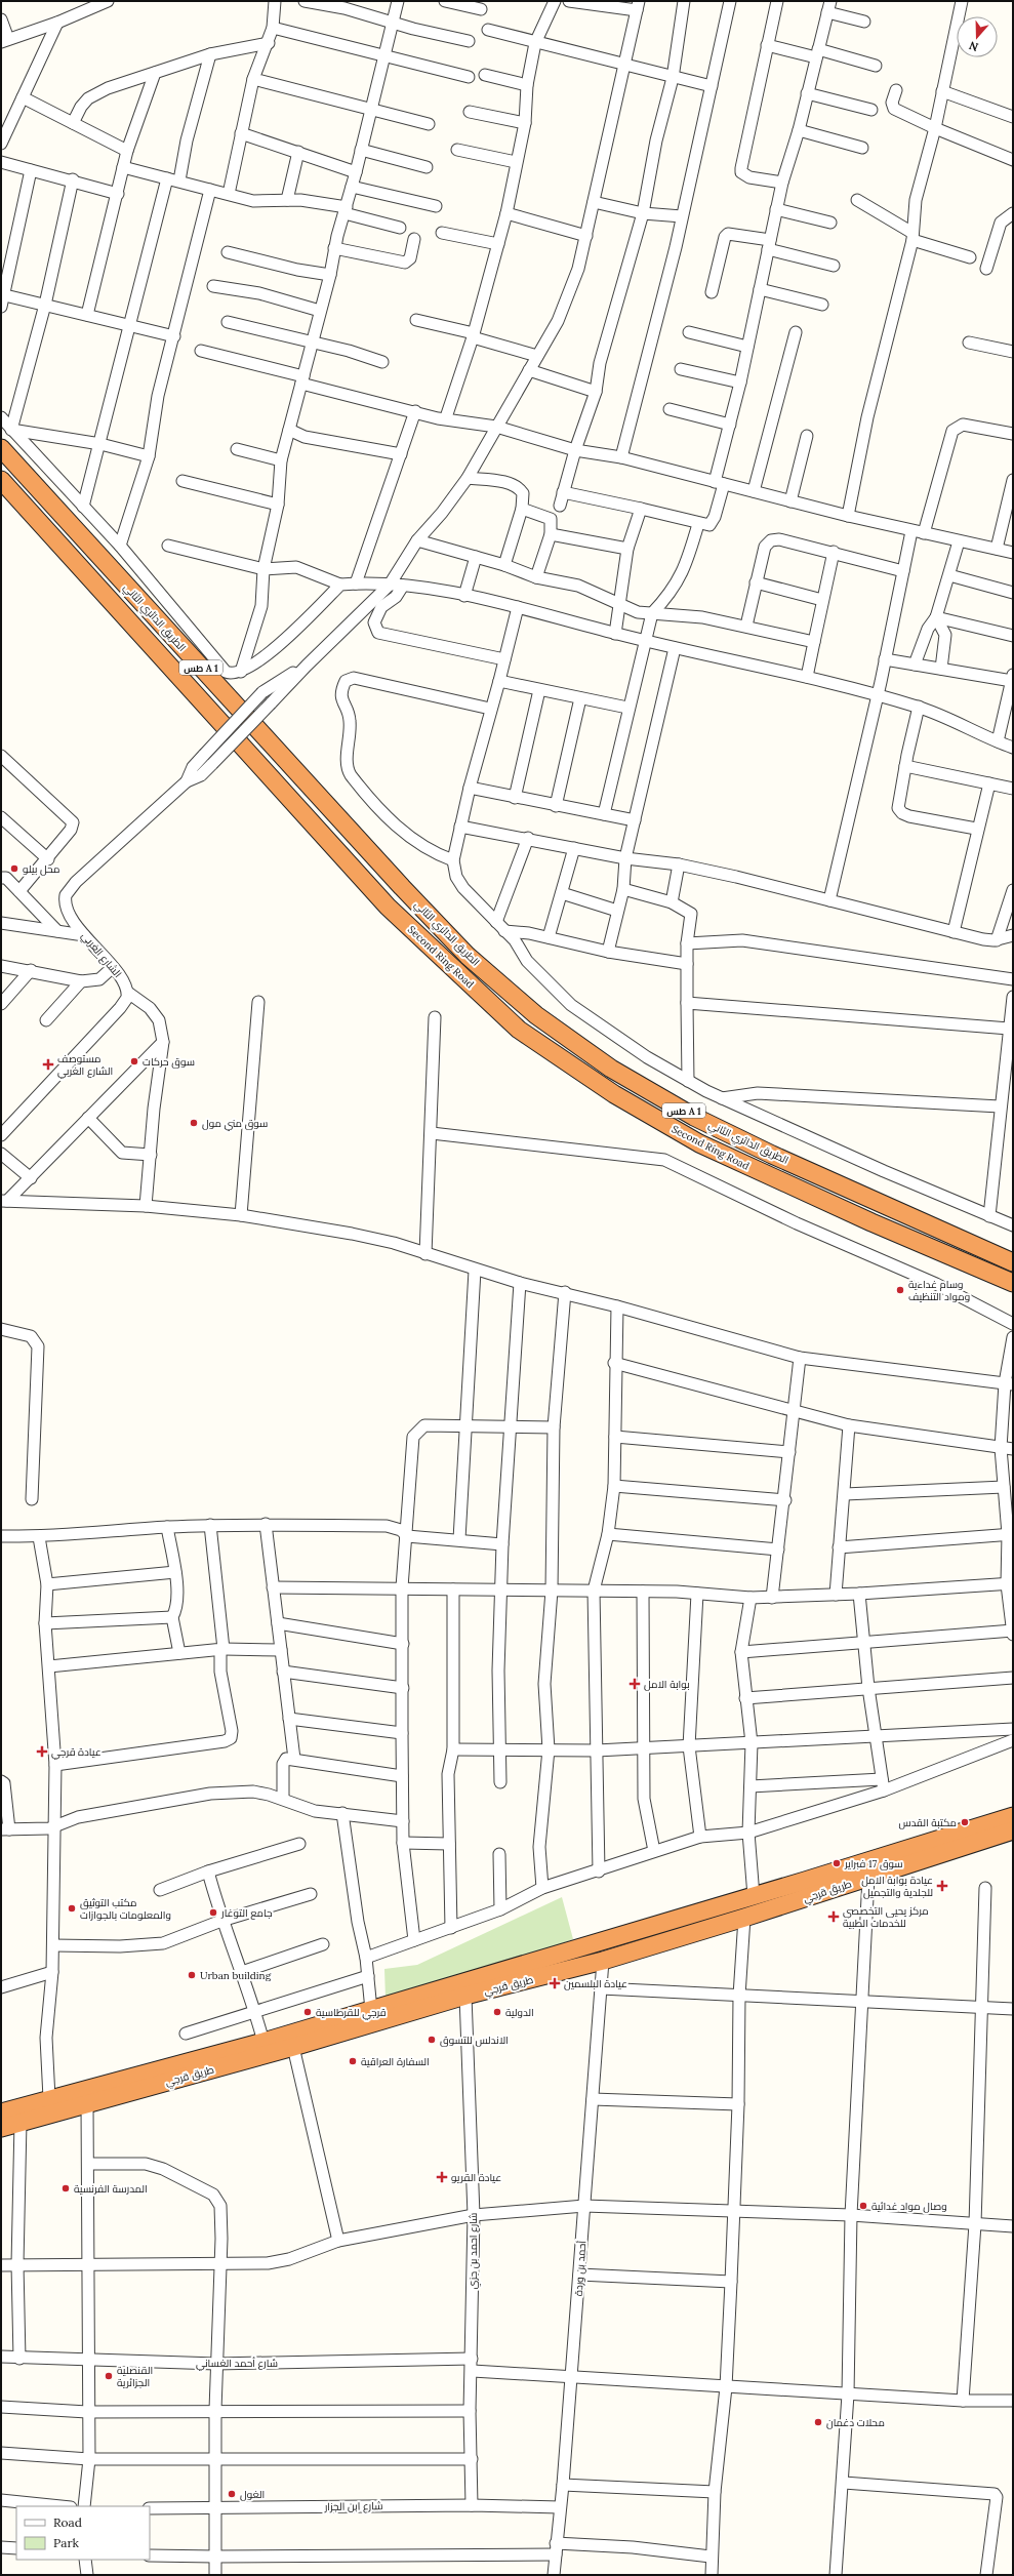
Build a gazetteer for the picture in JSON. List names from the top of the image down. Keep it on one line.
{"streets":{"highway":["الطريق الدائري الثاني","طس A 1","Second Ring Road","طريق قرجي"],"street":["الشارع الغربي","شارع احمد بن جزي","أحمد بن وردة","شارع أحمد الغساني","شارع ابن الجزار"]},"crossings":[["طريق قرجي","شارع احمد بن جزي"],["طريق قرجي","أحمد بن وردة"],["شارع احمد بن جزي","شارع أحمد الغساني"],["شارع احمد بن جزي","شارع ابن الجزار"],["أحمد بن وردة","شارع ابن الجزار"]],"places":{"other":["محل بيلو","سوق حركات","سوق مني مول","وسام غداءية ومواد التنظيف","مكتبة القدس","سوق 17 فبراير","مكتب التوثيق والمعلومات بالجوازات","جامع التوغار","Urban building","قرجي للقرطاسية","الدولية","الاندلس للتسوق","السفارة العراقية","المدرسة الفرنسية","وصال مواد غدائية","القنصلية الجزائرية","محلات دغمان","الغول"],"health":["مستوصف الشارع الغربي","بوابة الامل","عيادة قرجي","عيادة بوابة الامل للجلدية والتجميل","مركز يحيى التخصصي للخدمات الطبية","عيادة البلسمين","عيادة القريو"]},"legend":["Road","Park"],"north":"bottom"}
